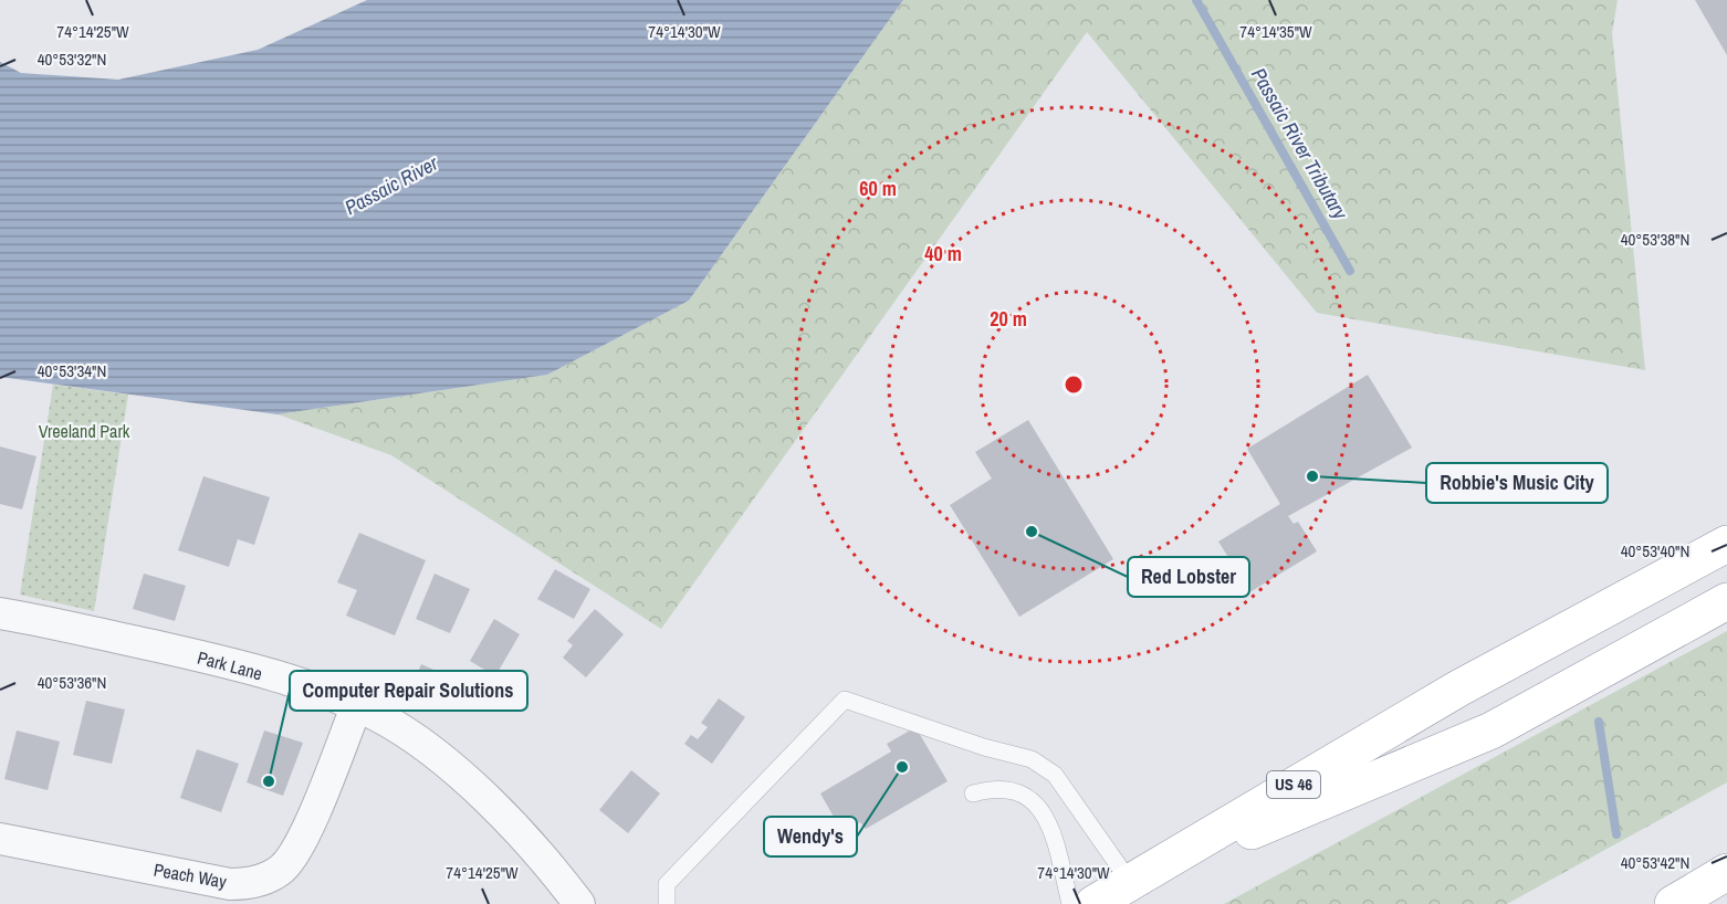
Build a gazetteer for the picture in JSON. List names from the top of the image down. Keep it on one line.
{"streets":{"highway":["US 46"],"street":["Park Lane","Peach Way"]},"crossings":[["Park Lane","Peach Way"]],"water":["Passaic River Tributary","Passaic River"],"parks":["Vreeland Park"],"places":["Robbie's Music City","Red Lobster","Wendy's","Computer Repair Solutions"],"coordinates":["74°14'25\"W","74°14'30\"W","74°14'35\"W","40°53'32\"N","40°53'38\"N","40°53'34\"N","40°53'40\"N","40°53'36\"N","40°53'42\"N"],"rings":["60 m","40 m","20 m"]}
